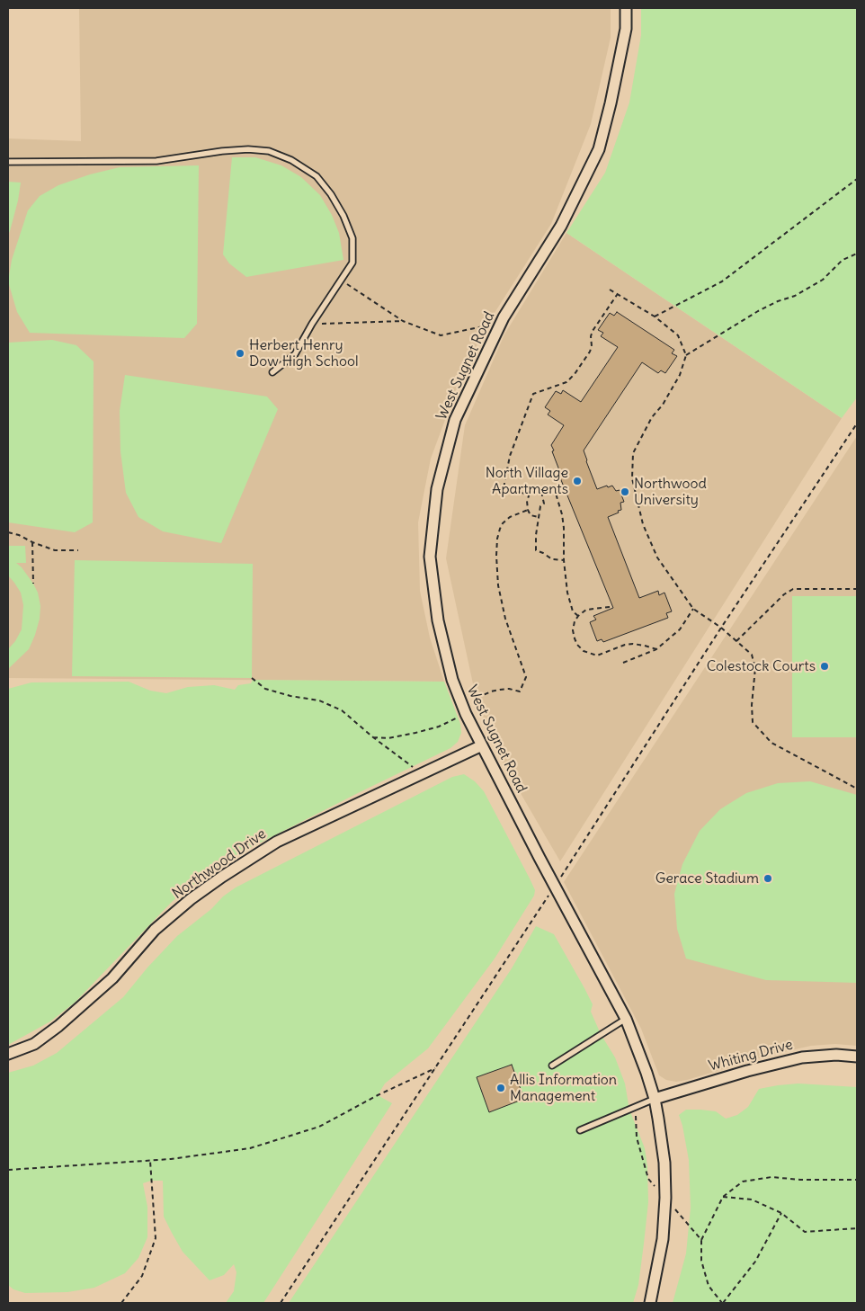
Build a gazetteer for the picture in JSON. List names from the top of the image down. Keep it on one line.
{"streets":{"street":["West Sugnet Road","Northwood Drive","Whiting Drive"]},"crossings":[["West Sugnet Road","Northwood Drive"],["West Sugnet Road","Whiting Drive"]],"places":["Herbert Henry Dow High School","North Village Apartments","Northwood University","Colestock Courts","Gerace Stadium","Allis Information Management"]}
